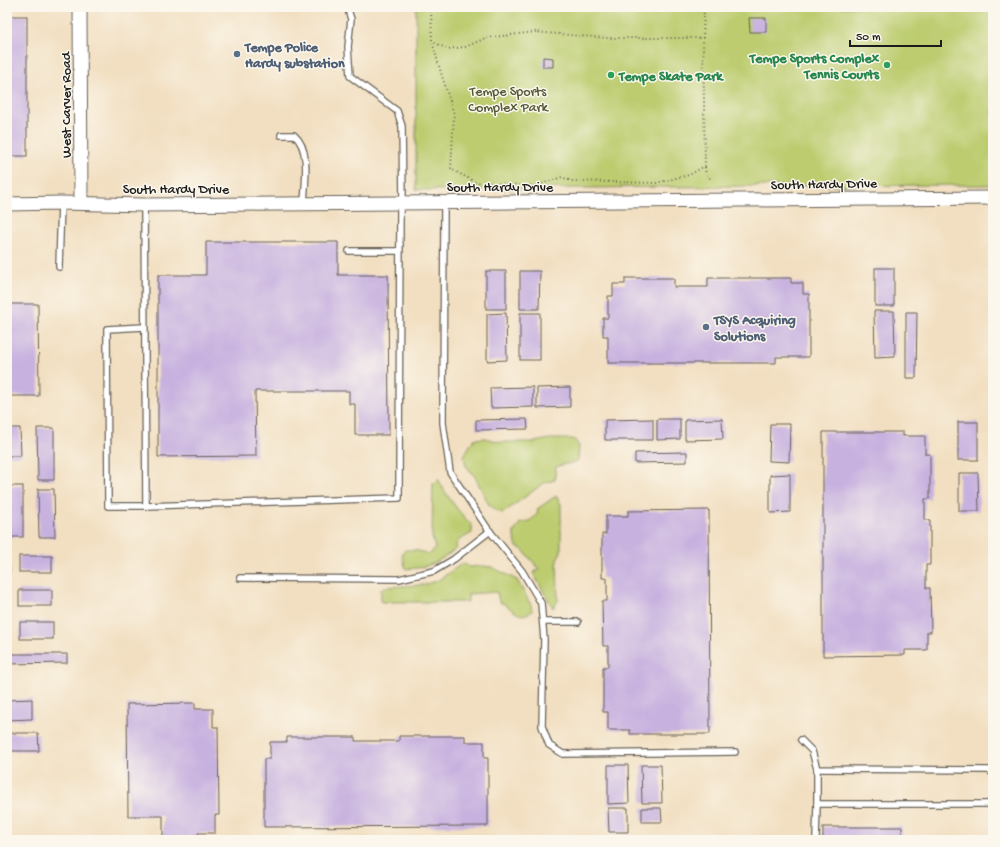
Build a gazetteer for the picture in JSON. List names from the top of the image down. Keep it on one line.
{"streets":{"street":["West Carver Road","South Hardy Drive"]},"crossings":[["West Carver Road","South Hardy Drive"]],"parks":["Tempe Sports Complex Park"],"places":["Tempe Police Hardy substation","Tempe Sports Complex Tennis Courts","Tempe Skate Park","TSYS Acquiring Solutions"],"scale_bar":"50 m"}
